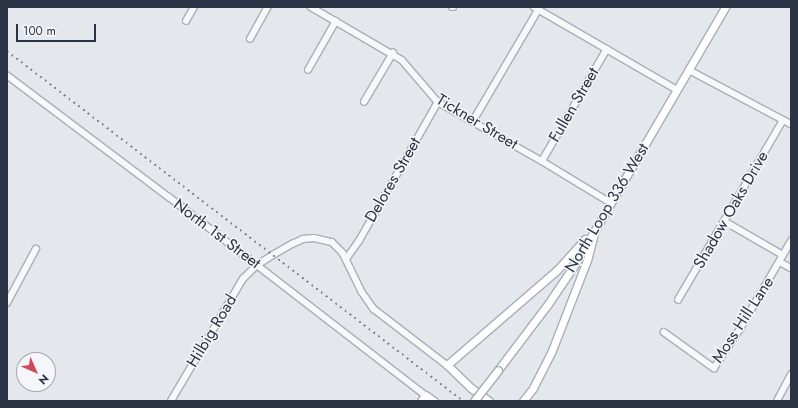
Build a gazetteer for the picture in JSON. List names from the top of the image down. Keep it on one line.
{"streets":{"main road":["North Loop 336 West"],"street":["Fullen Street","Tickner Street","Delores Street","Shadow Oaks Drive","North 1st Street","Moss Hill Lane","Hilbig Road"]},"crossings":[["Fullen Street","Tickner Street"],["Tickner Street","Delores Street"],["Tickner Street","North Loop 336 West"],["Delores Street","Hilbig Road"],["North 1st Street","Hilbig Road"]],"scale_bar":"100 m","north":"bottom right"}
